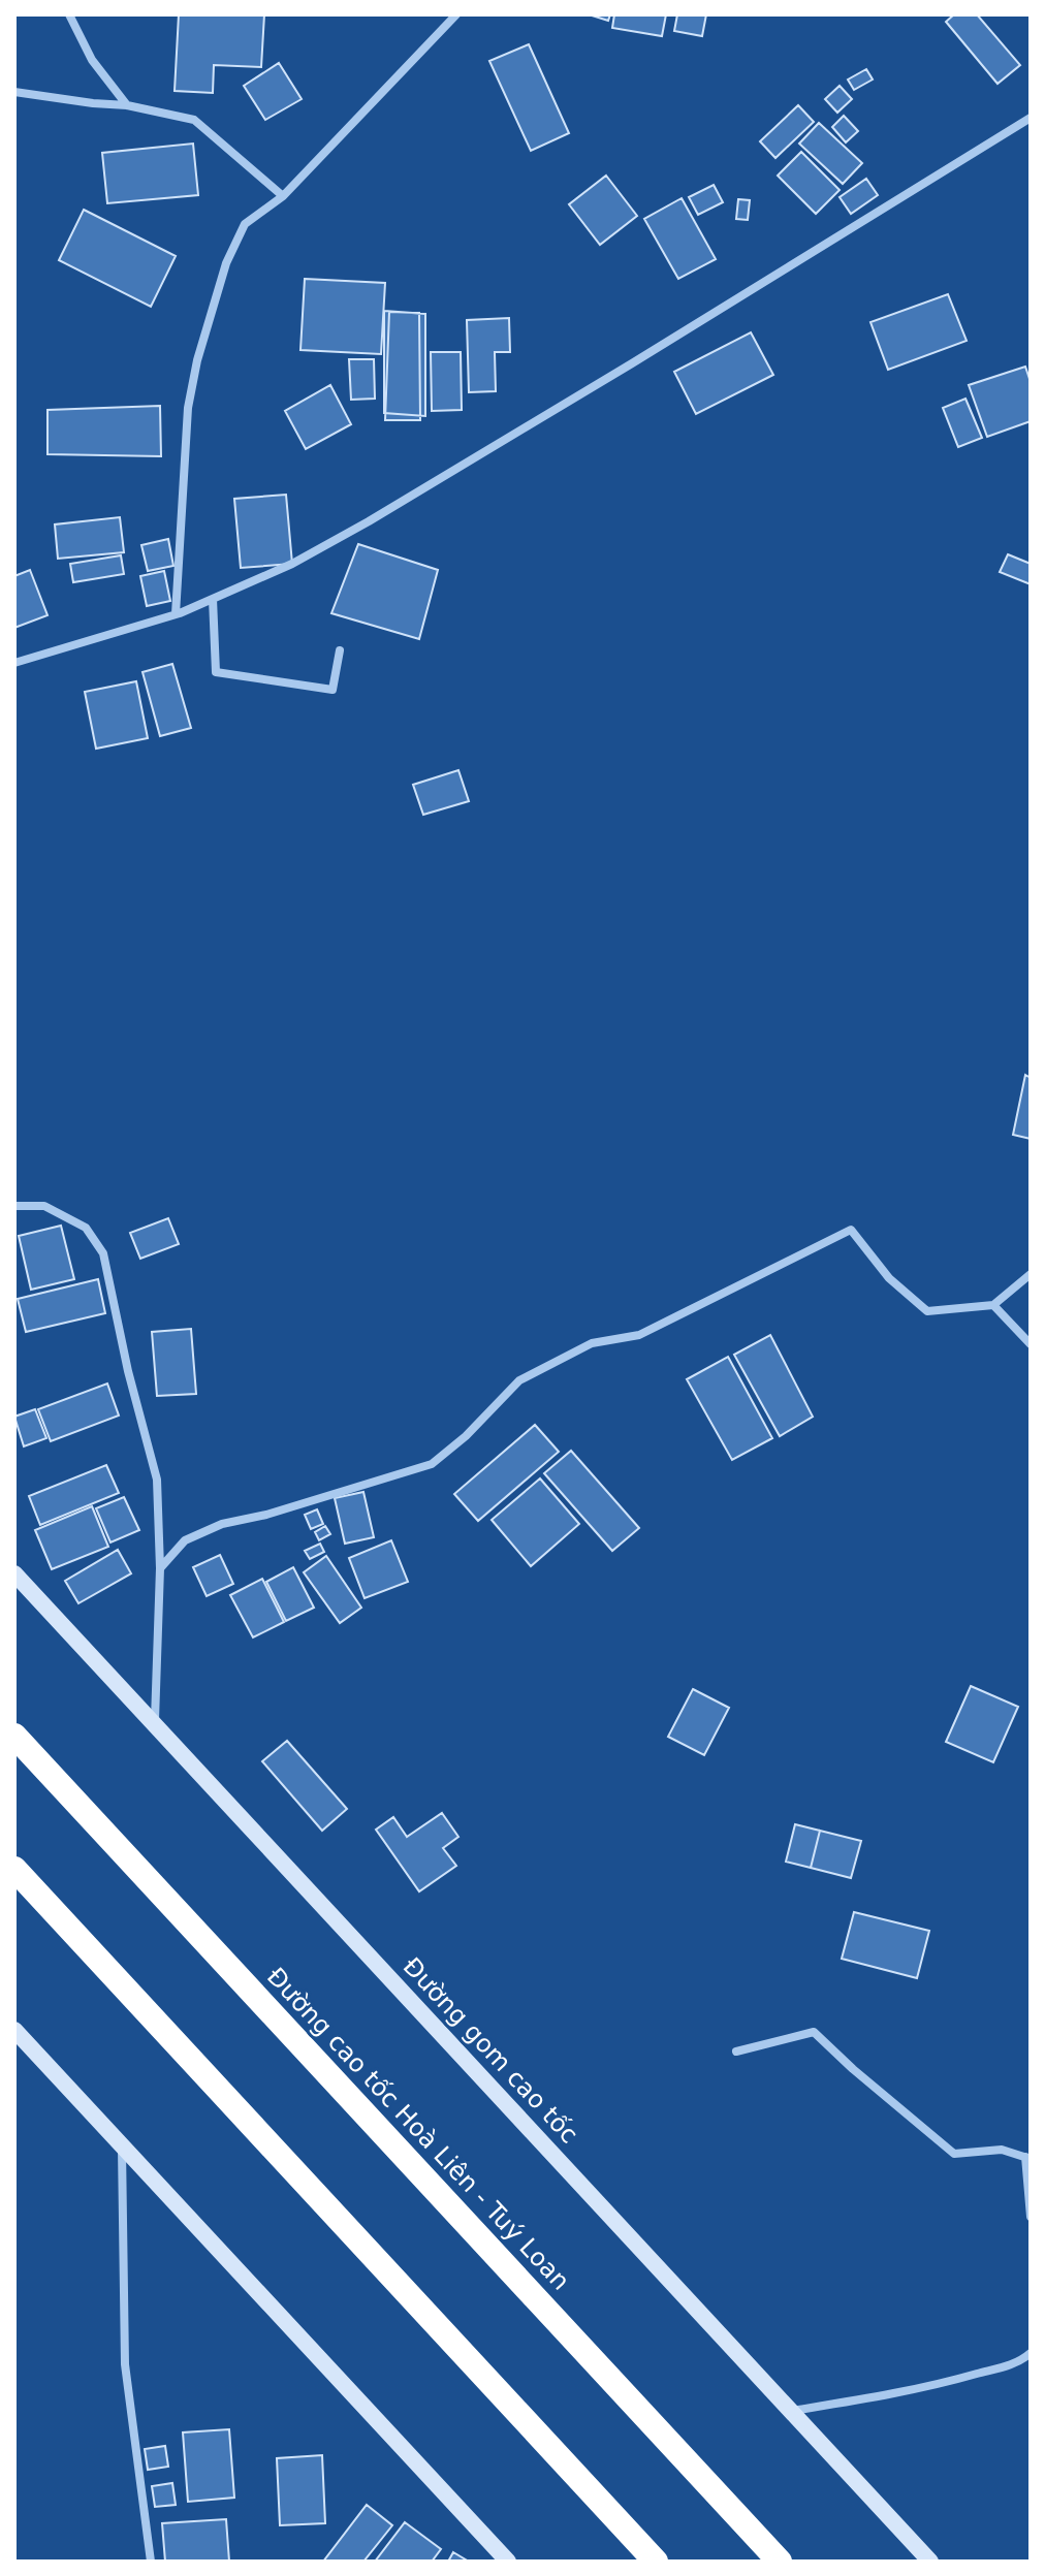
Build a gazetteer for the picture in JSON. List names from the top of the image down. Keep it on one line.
{"streets":{"highway":["Đường cao tốc Hoà Liên - Tuý Loan"],"main road":["Đường gom cao tốc"]}}
